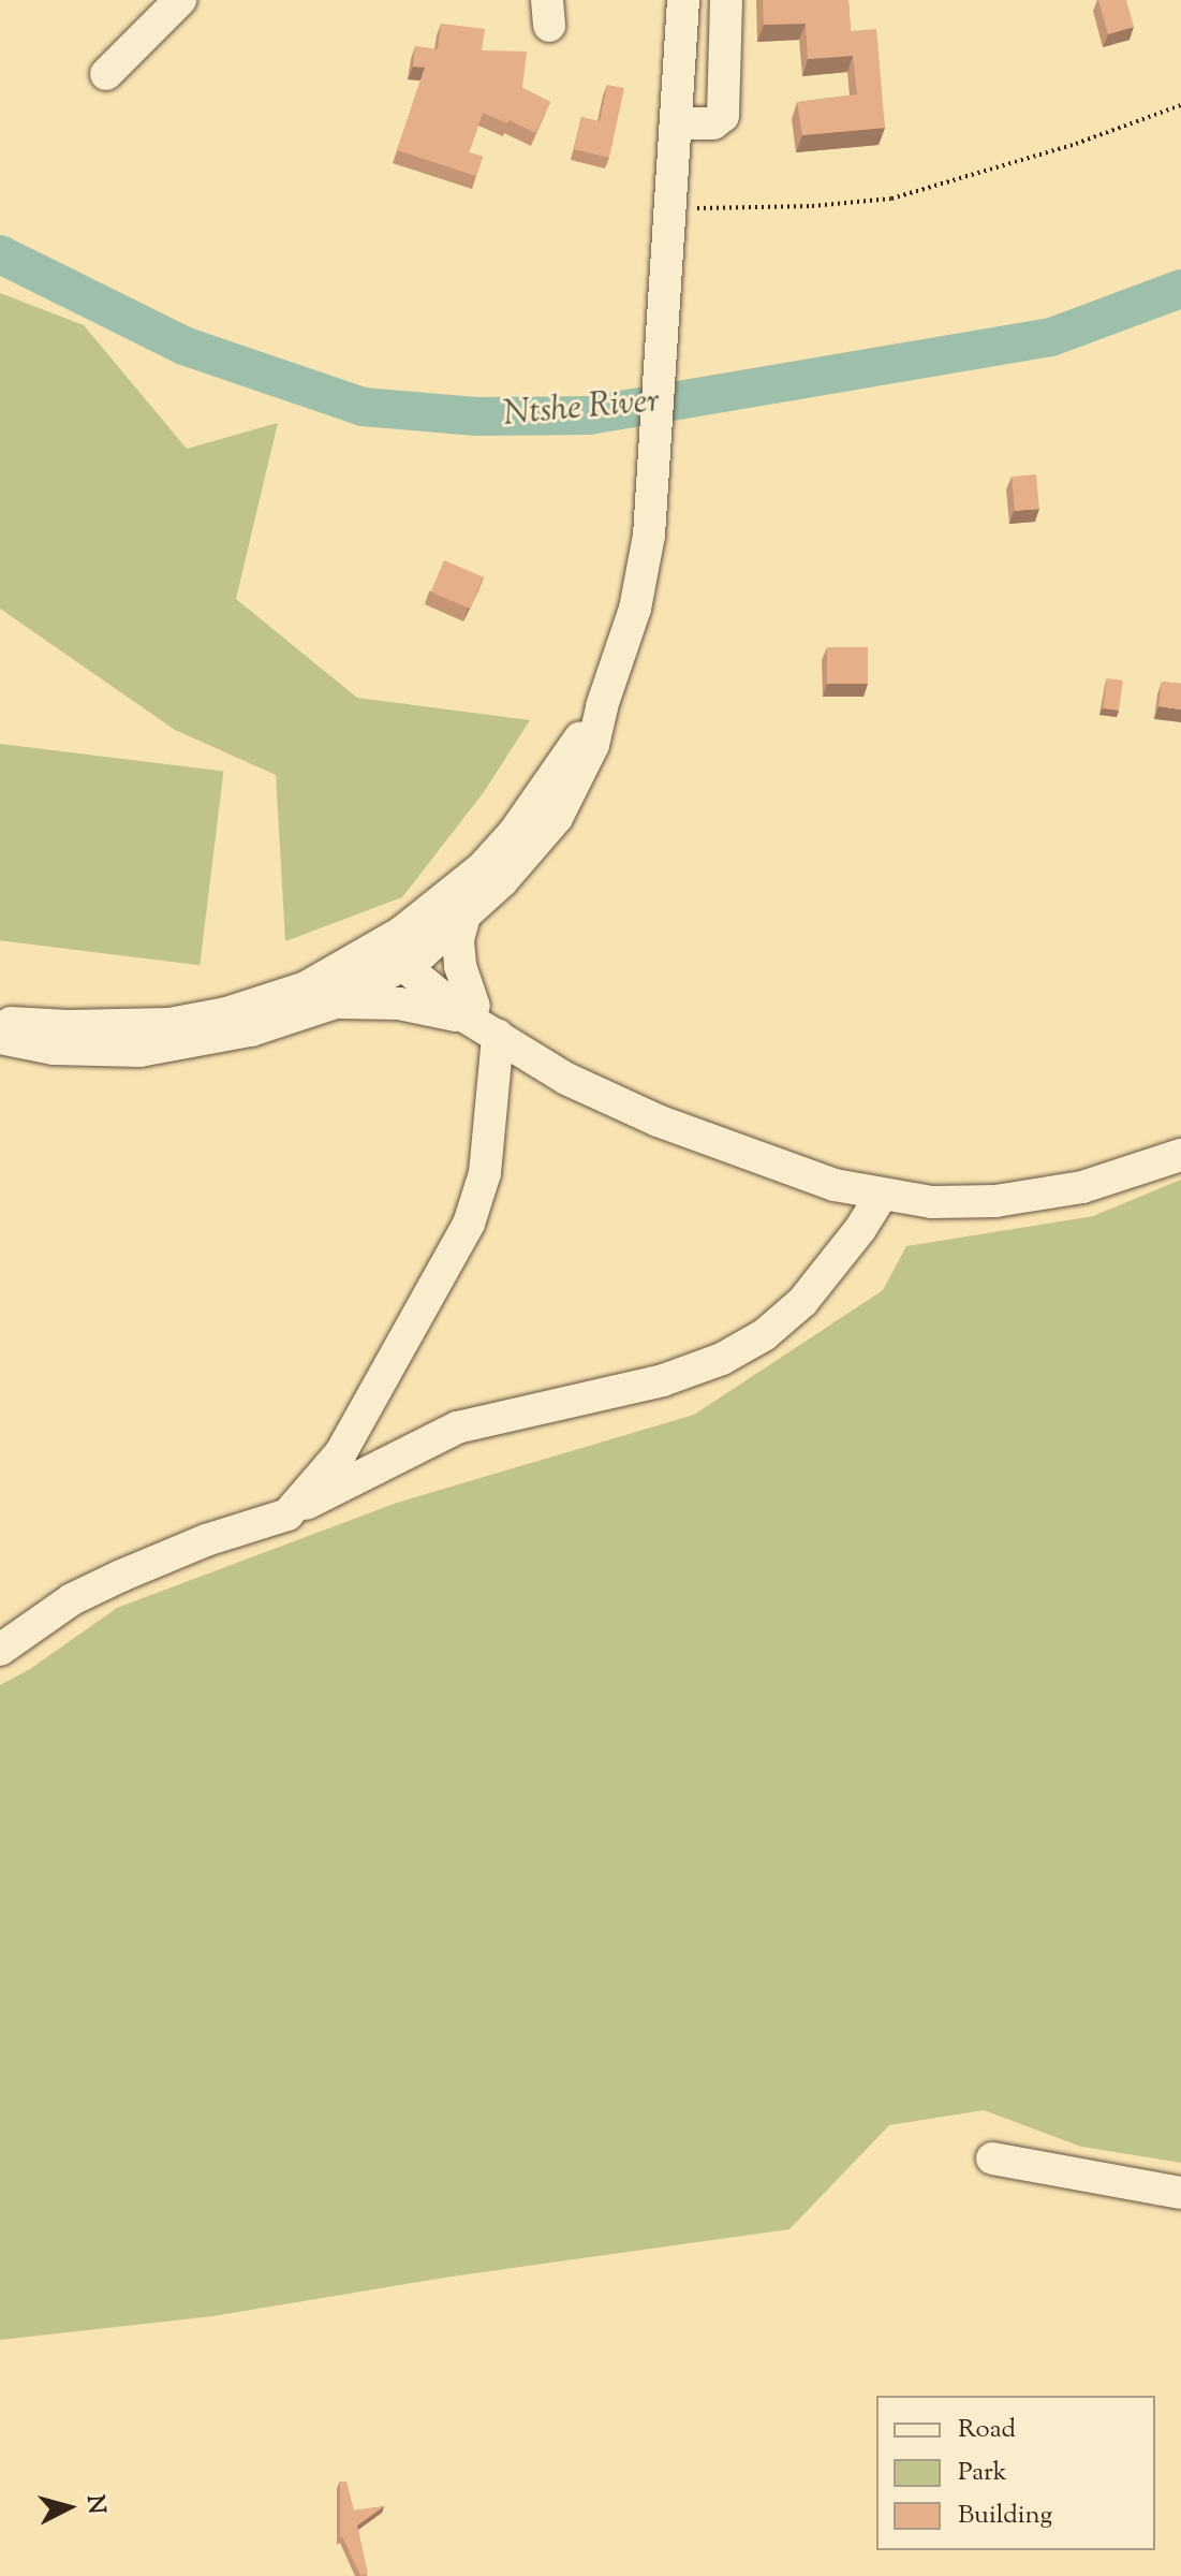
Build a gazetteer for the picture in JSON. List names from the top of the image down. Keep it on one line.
{"water":["Ntshe River"],"legend":["Road","Park","Building"],"north":"right"}
